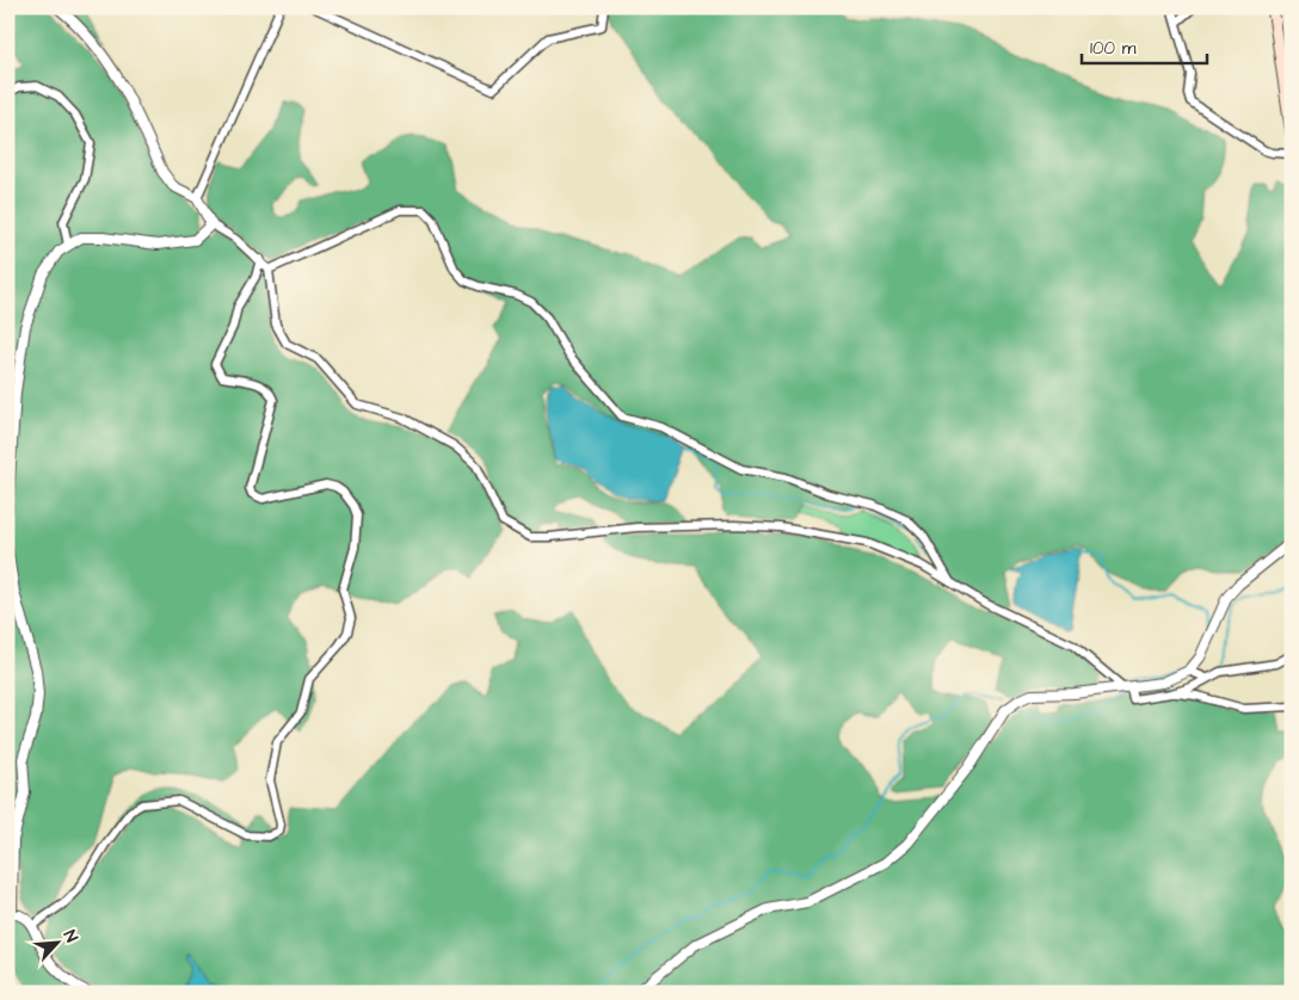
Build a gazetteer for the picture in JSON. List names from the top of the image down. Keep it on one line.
{"scale_bar":"100 m","north":"top right"}
